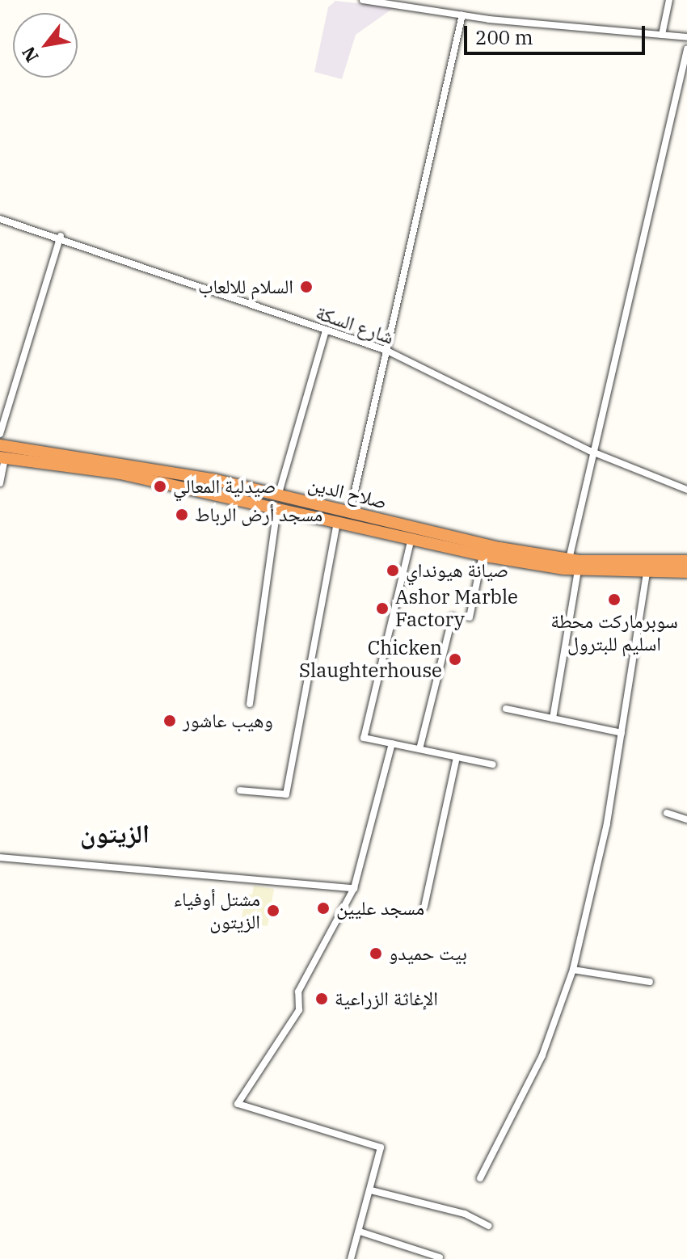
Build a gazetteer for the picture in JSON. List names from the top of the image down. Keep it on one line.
{"streets":{"highway":["صلاح الدين"],"street":["شارع السكة"]},"districts":["الزيتون"],"places":["السلام للالعاب","صيدلية المعالي","مسجد أرض الرباط","صيانة هيونداي","سوبرماركت محطة اسليم للبترول","Ashor Marble Factory","Chicken Slaughterhouse","وهيب عاشور","مسجد عليين","مشتل أوفياء الزيتون","بيت حميدو","الإغاثة الزراعية"],"scale_bar":"200 m","north":"bottom left"}
